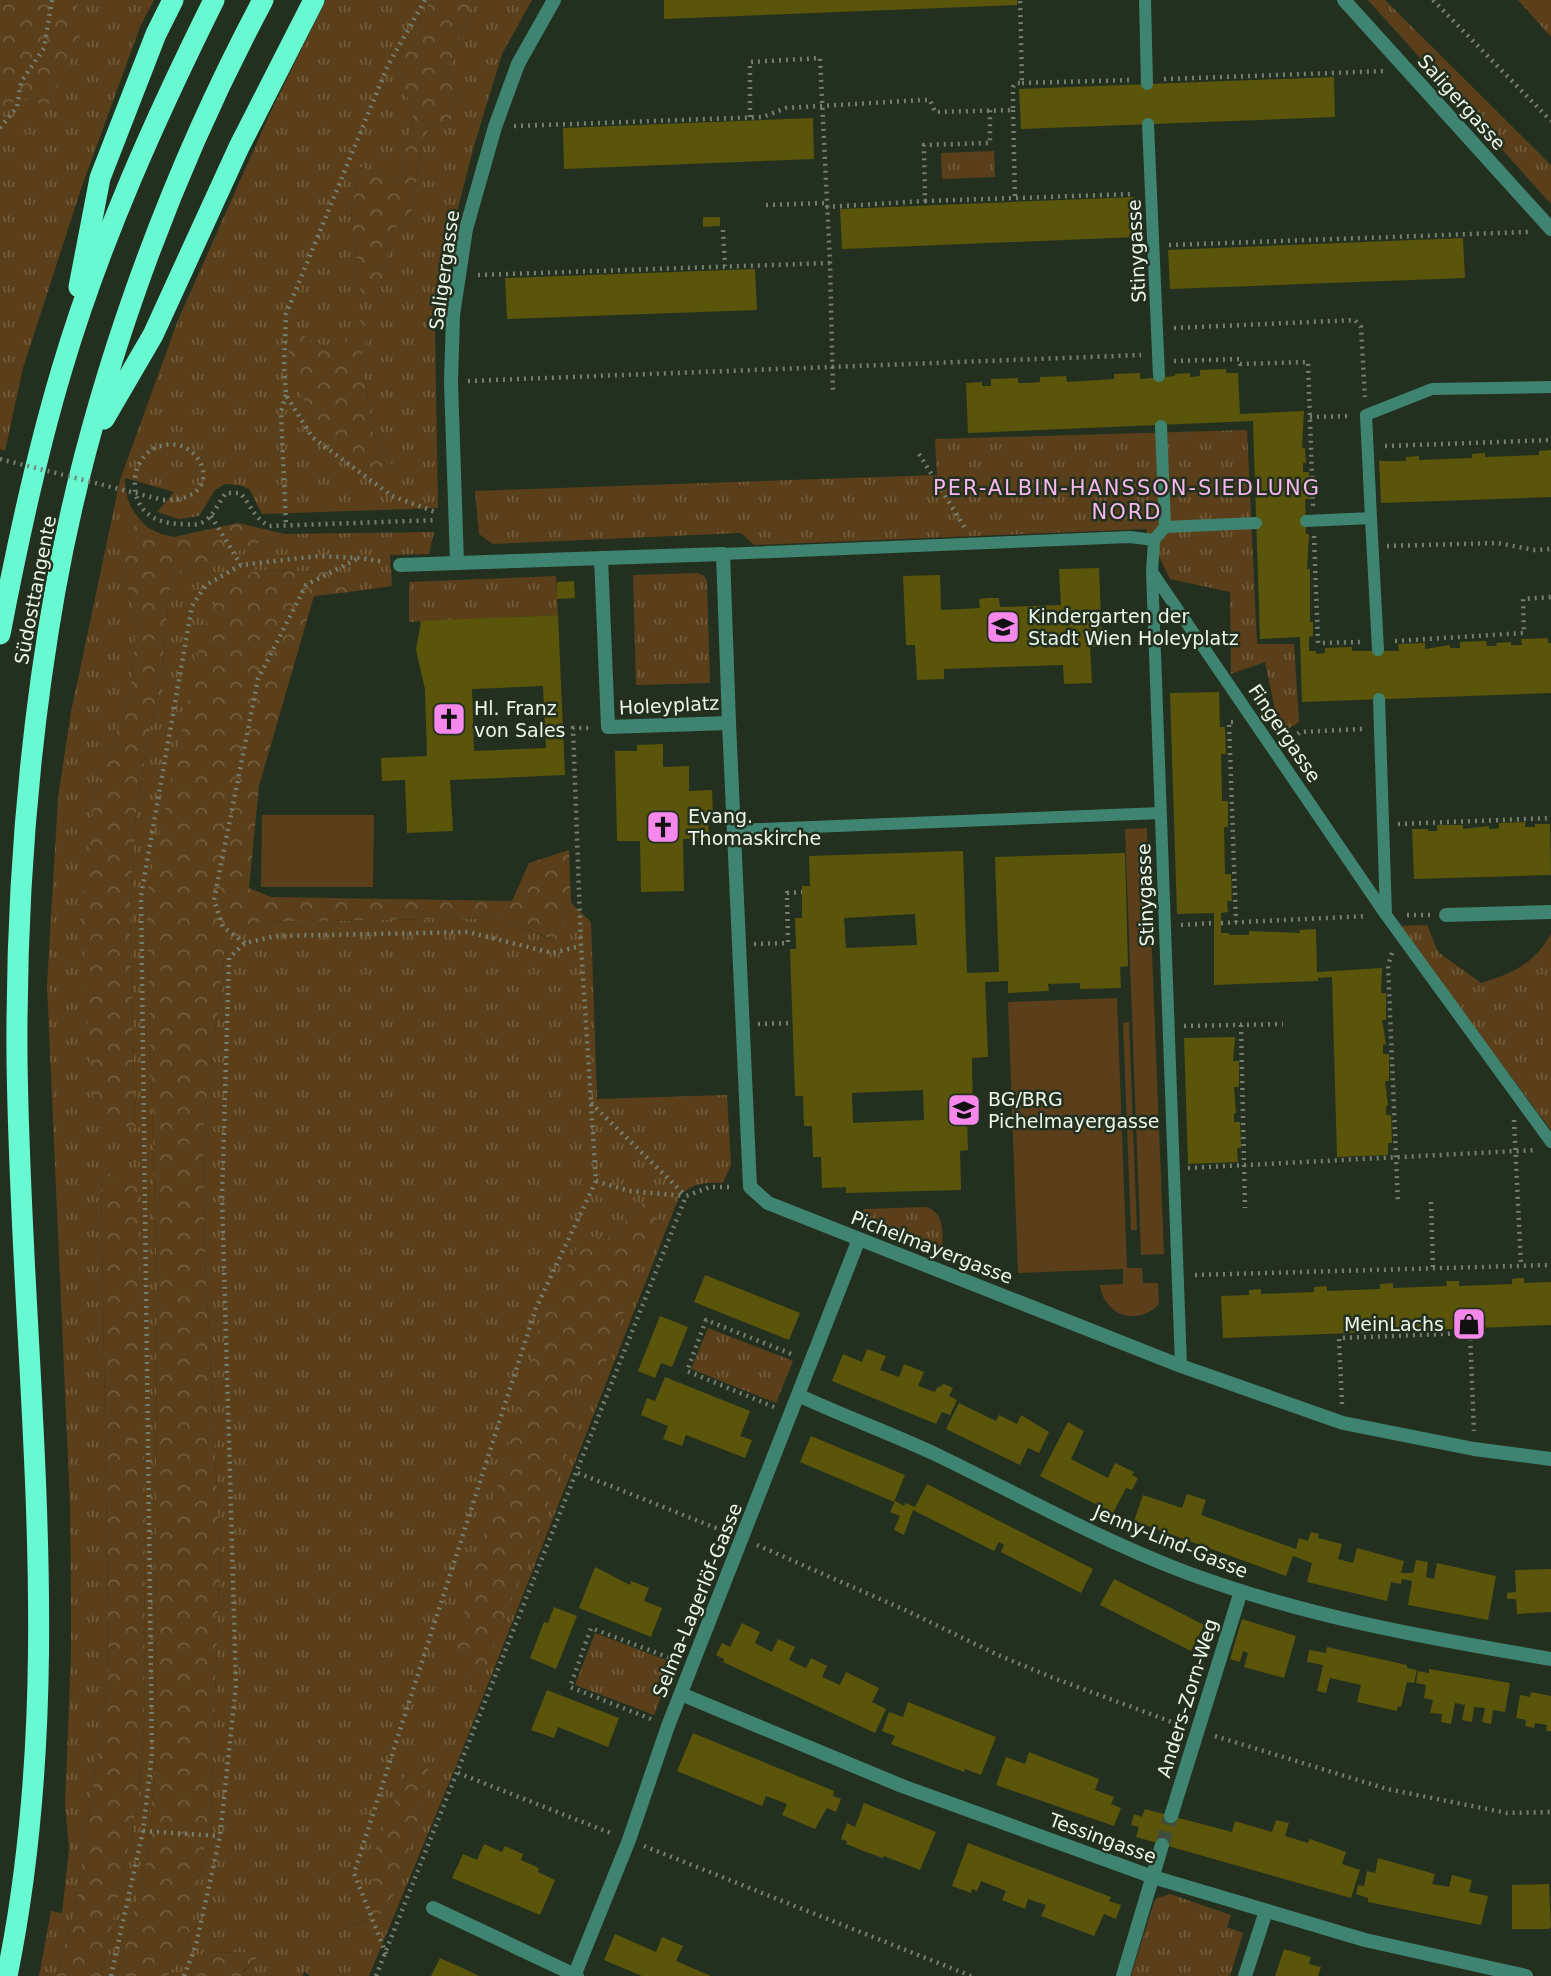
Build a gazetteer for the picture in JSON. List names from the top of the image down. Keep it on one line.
{"streets":{"highway":["Südosttangente"],"street":["Saligergasse","Holeyplatz","Pichelmayergasse","Jenny-Lind-Gasse","Selma-Lagerlöf-Gasse","Anders-Zorn-Weg","Tessingasse"],"lane":["Stinygasse","Fingergasse"]},"crossings":[["Stinygasse","Fingergasse"],["Stinygasse","Pichelmayergasse"],["Pichelmayergasse","Selma-Lagerlöf-Gasse"],["Jenny-Lind-Gasse","Selma-Lagerlöf-Gasse"],["Jenny-Lind-Gasse","Anders-Zorn-Weg"],["Selma-Lagerlöf-Gasse","Tessingasse"]],"districts":["PER-ALBIN-HANSSON-SIEDLUNG NORD"],"places":{"school or university":["Kindergarten der Stadt Wien Holeyplatz","BG/BRG Pichelmayergasse"],"church":["Hl. Franz von Sales","Evang. Thomaskirche"],"shop":["MeinLachs"]}}
